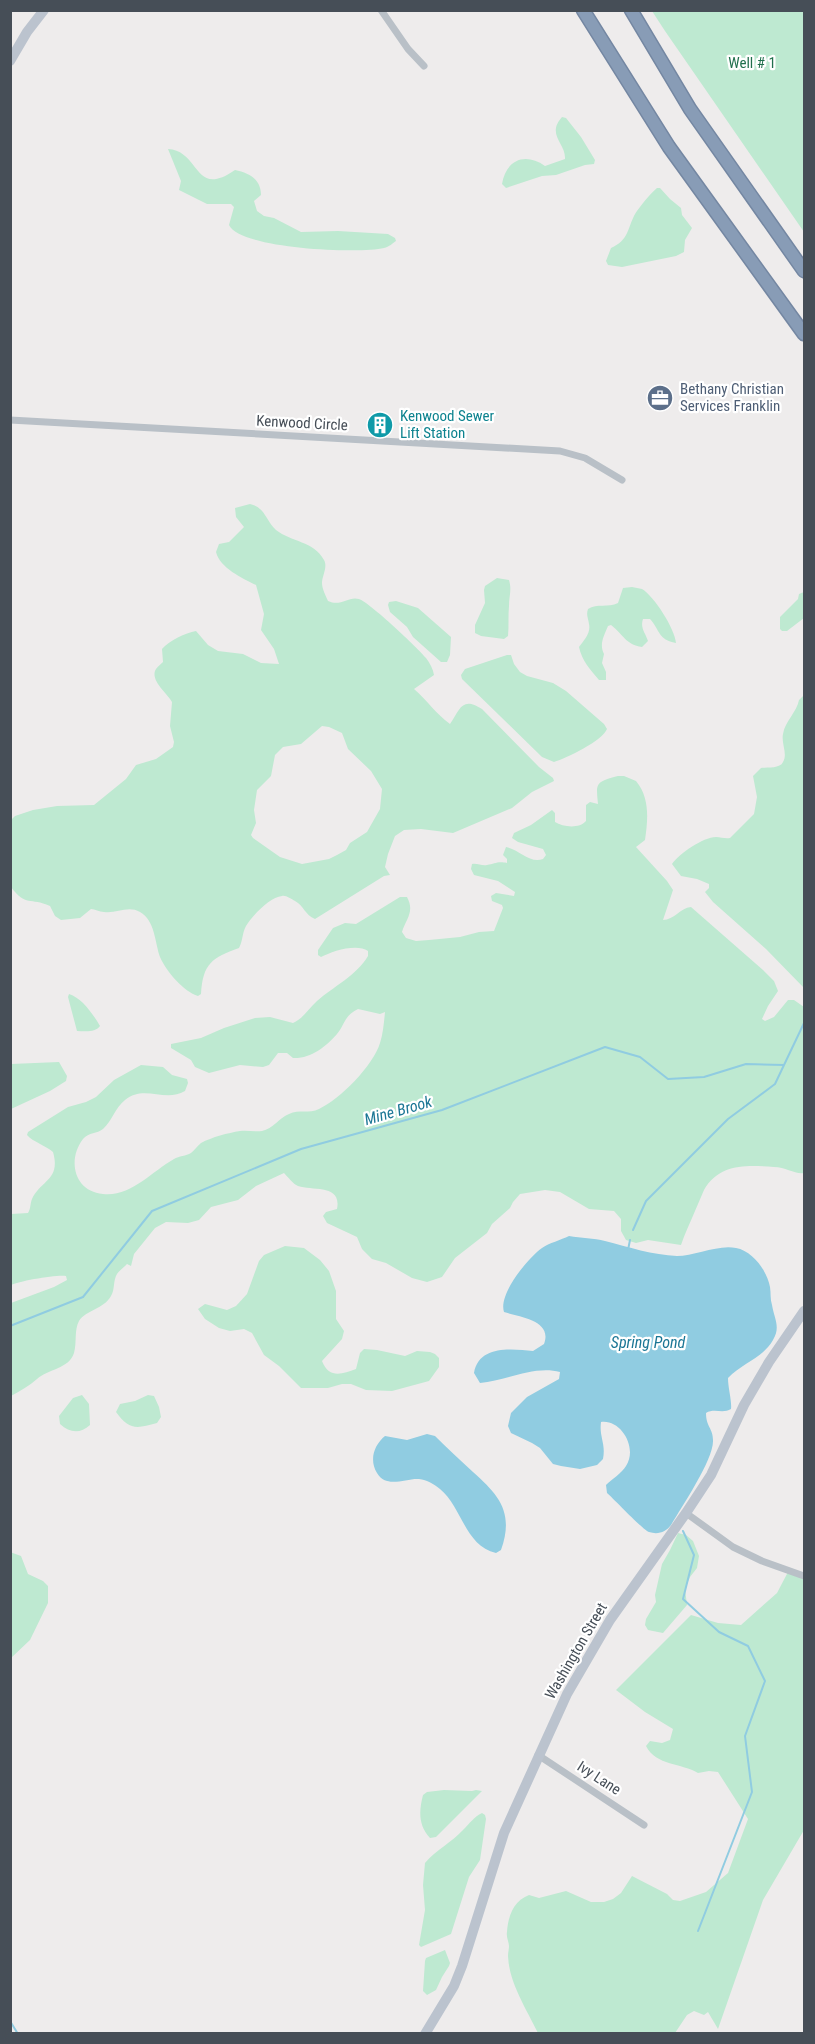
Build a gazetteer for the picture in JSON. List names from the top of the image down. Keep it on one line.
{"streets":{"main road":["Washington Street"],"street":["Kenwood Circle","Ivy Lane"]},"crossings":[["Washington Street","Ivy Lane"]],"water":["Mine Brook","Spring Pond"],"parks":["Well # 1"],"places":{"office":["Bethany Christian Services Franklin"],"building":["Kenwood Sewer Lift Station"]}}
